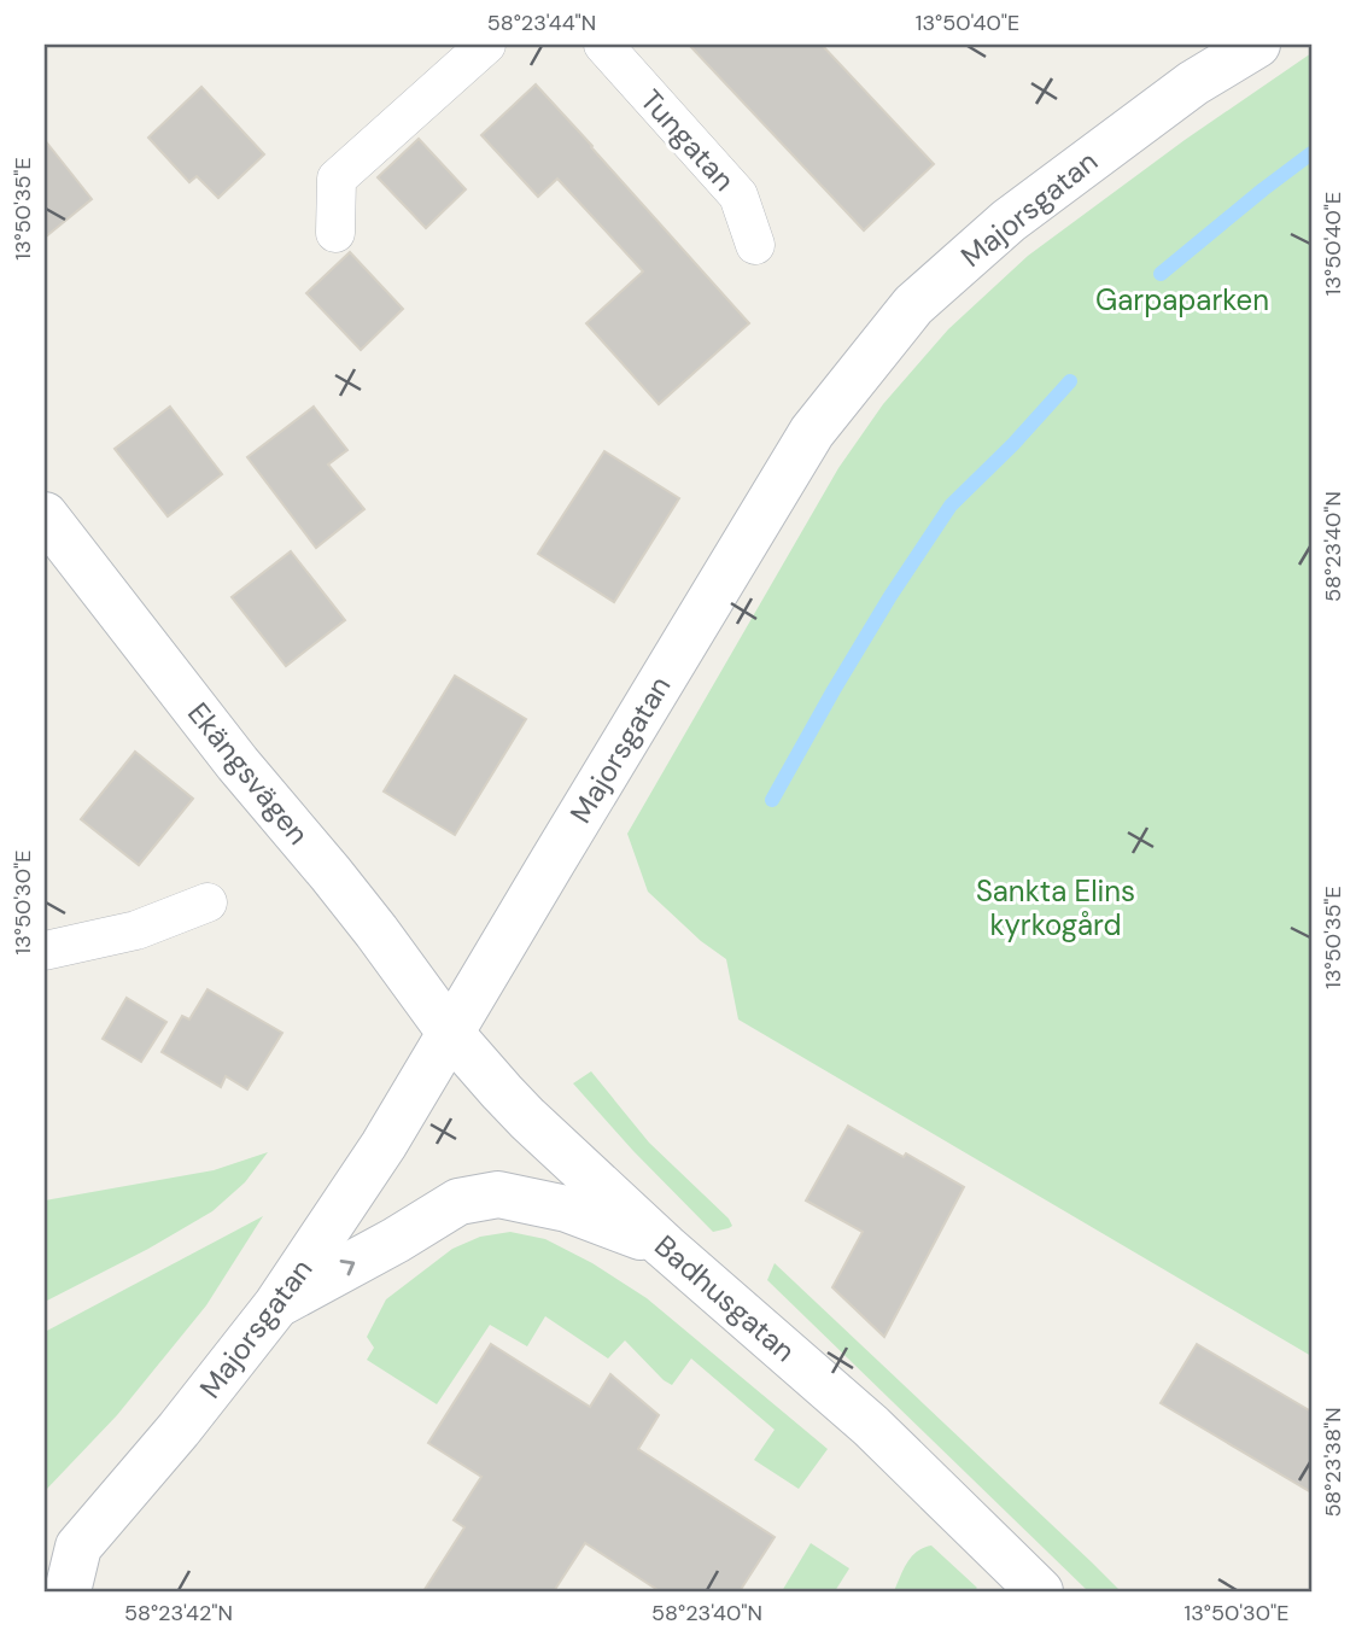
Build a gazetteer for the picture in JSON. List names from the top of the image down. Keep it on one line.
{"streets":{"main road":["Majorsgatan","Ekängsvägen","Badhusgatan"],"street":["Tungatan"]},"crossings":[["Majorsgatan","Ekängsvägen"],["Majorsgatan","Badhusgatan"],["Ekängsvägen","Badhusgatan"]],"parks":["Garpaparken","Sankta Elins kyrkogård"],"coordinates":["58°23'44\"N","13°50'40\"E","13°50'35\"E","58°23'40\"N","13°50'30\"E","58°23'38\"N","58°23'42\"N"]}
